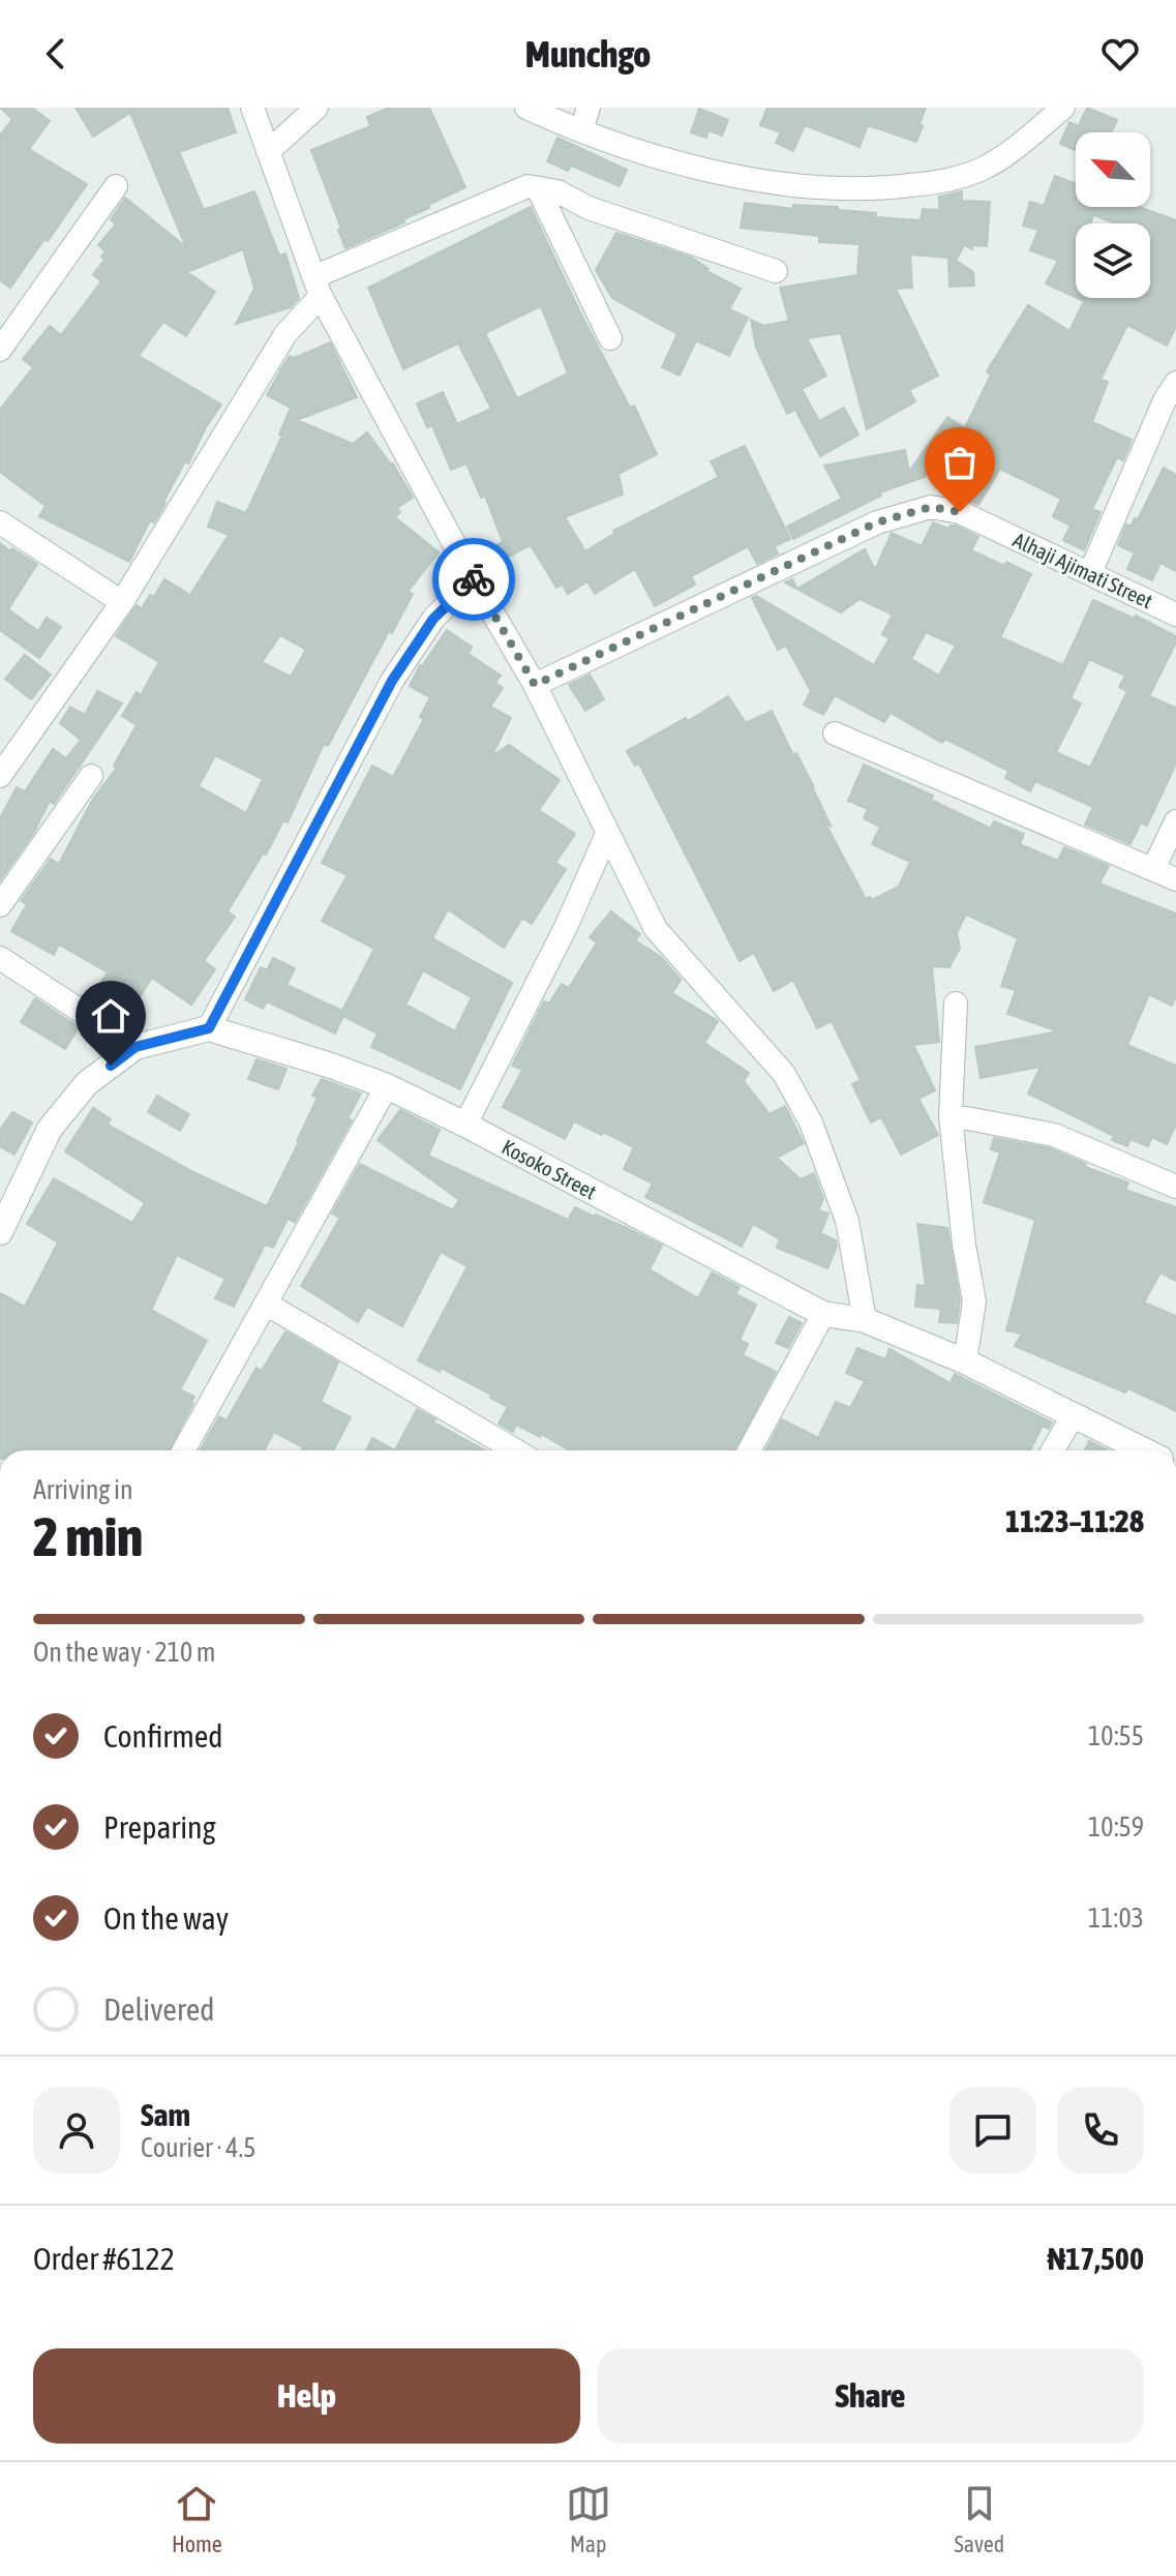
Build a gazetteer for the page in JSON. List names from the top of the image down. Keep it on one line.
{"streets":{"street":["Alhaji Ajimati Street","Kosoko Street"]},"north":"top left","page":{"header":"Munchgo","heading":["2 min","Arriving in","11:23–11:28"],"panel":["Sam","Courier · 4.5","Order #6122","₦17,500"],"bar":"On the way · 210 m","list":[["Confirmed","10:55"],["Preparing","10:59"],["On the way","11:03"],"Delivered"],"buttons":["Help","Share"],"tabs":["Home","Map","Saved"]}}
